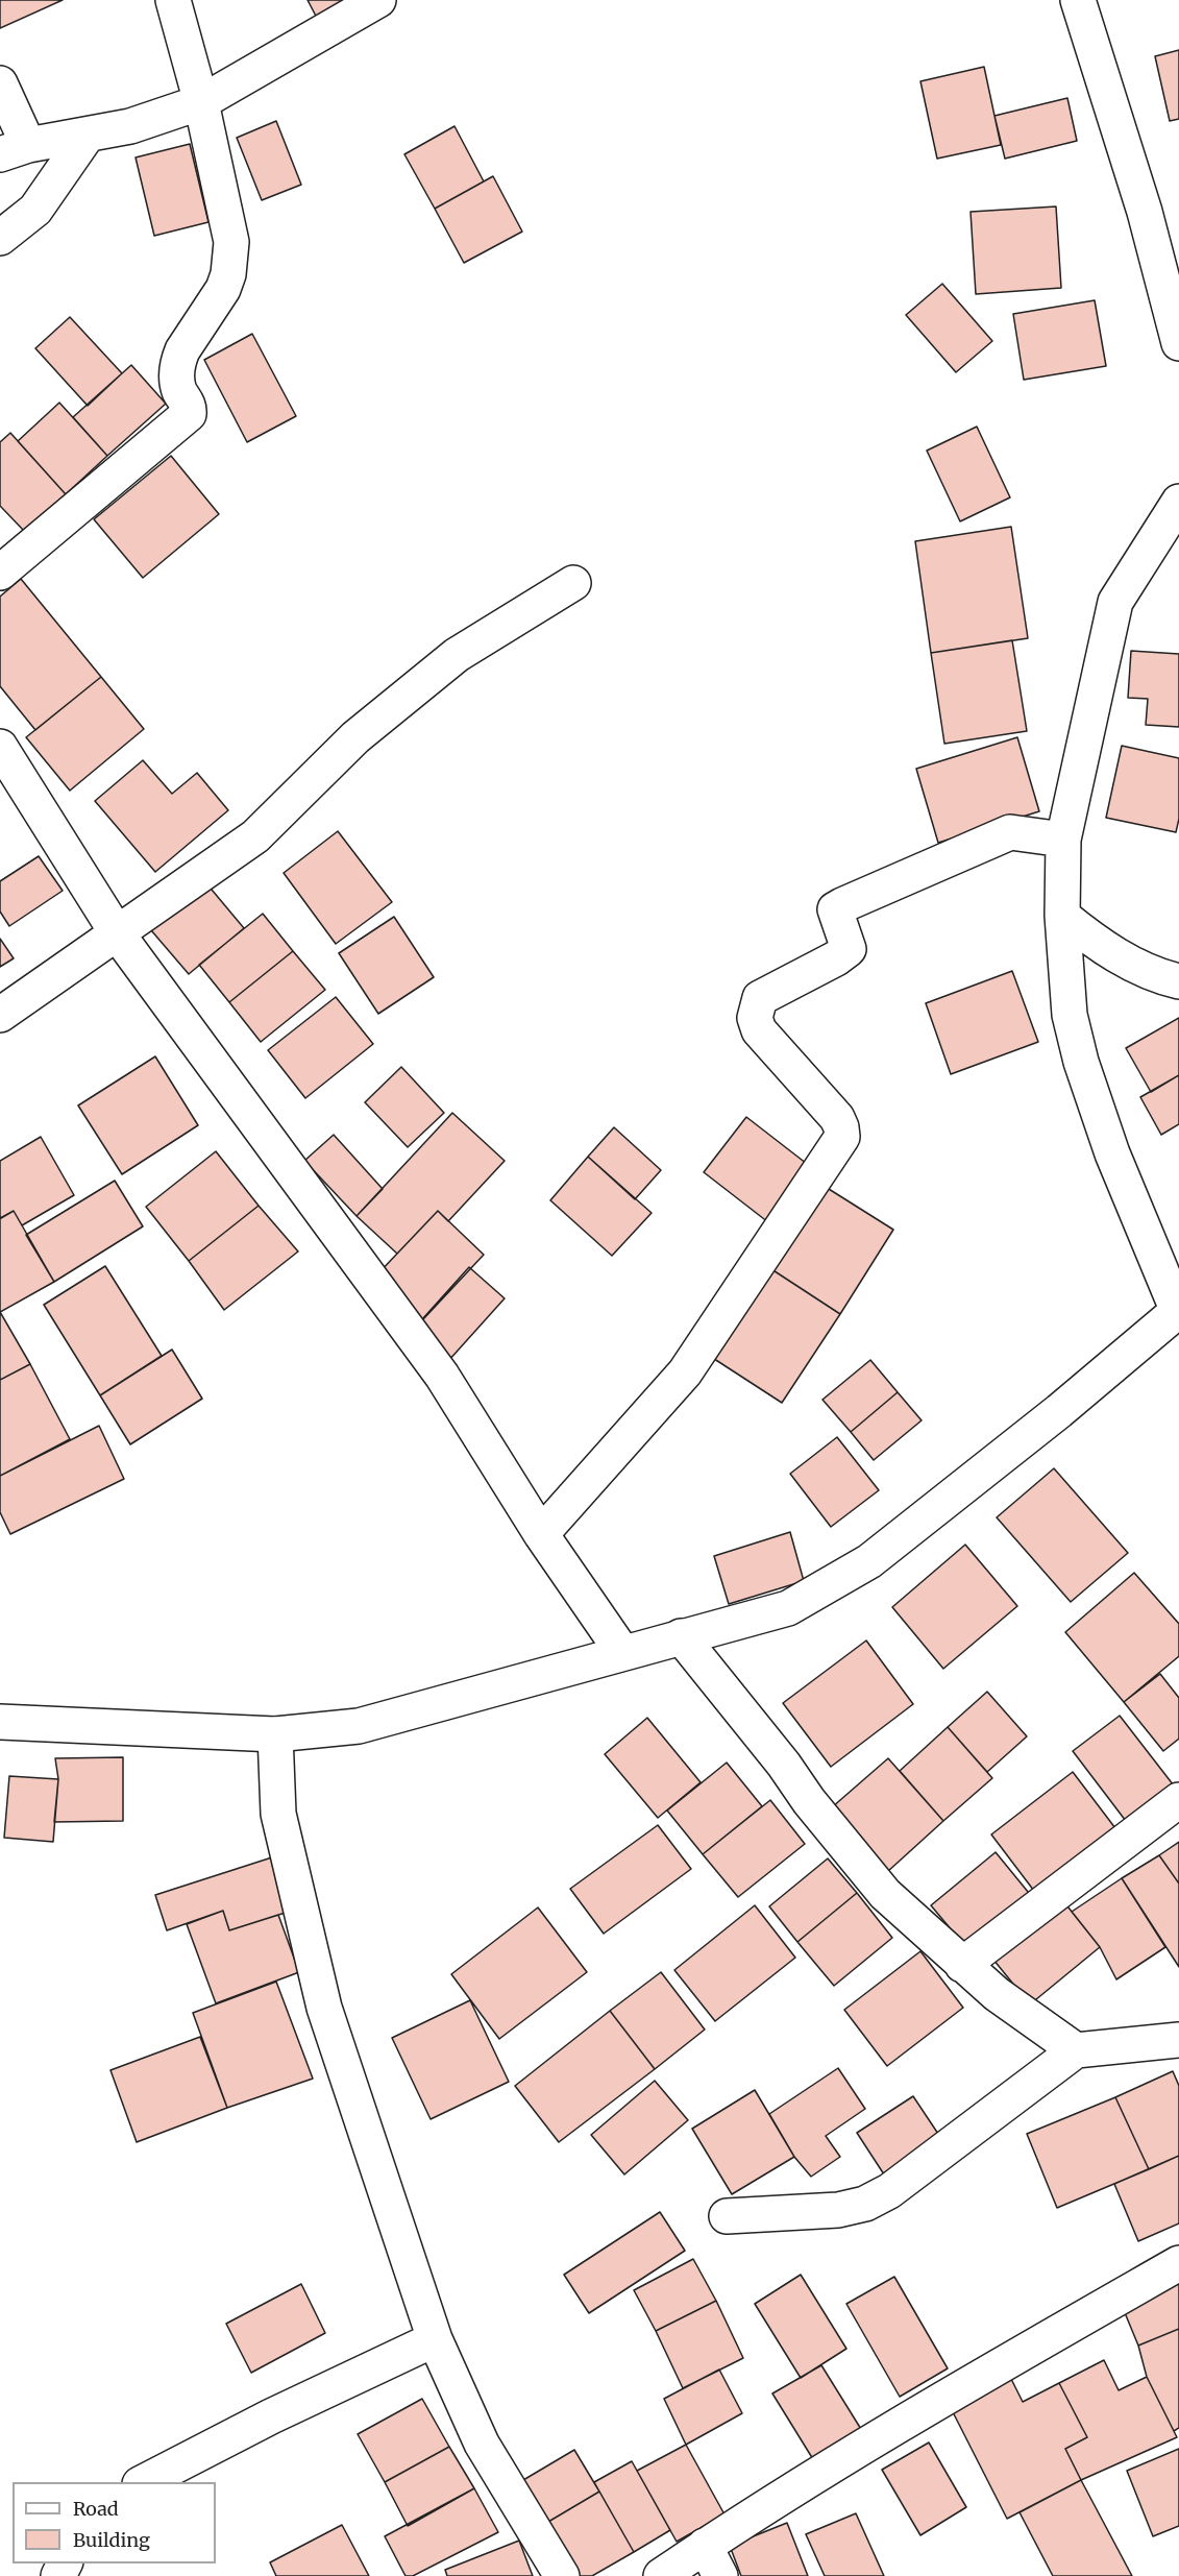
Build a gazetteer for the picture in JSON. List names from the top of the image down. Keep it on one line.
{"legend":["Road","Building"]}
